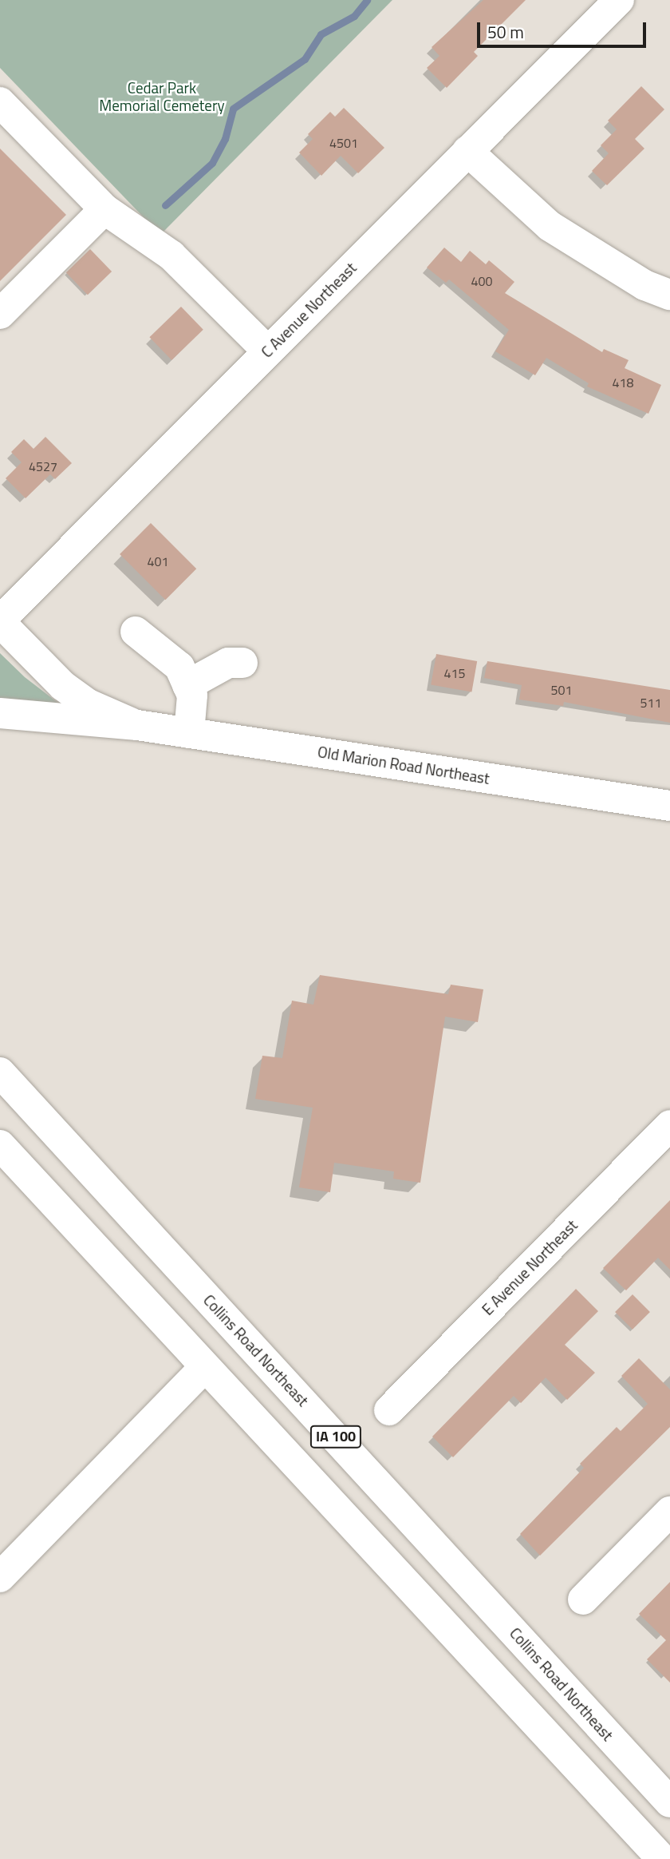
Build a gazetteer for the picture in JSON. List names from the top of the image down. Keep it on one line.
{"streets":{"main road":["C Avenue Northeast","Old Marion Road Northeast","E Avenue Northeast","Collins Road Northeast","IA 100"]},"crossings":[["C Avenue Northeast","Old Marion Road Northeast"]],"parks":["Cedar Park Memorial Cemetery"],"house_numbers":["4501","400","418","4527","401","415","501","511"],"scale_bar":"50 m"}
